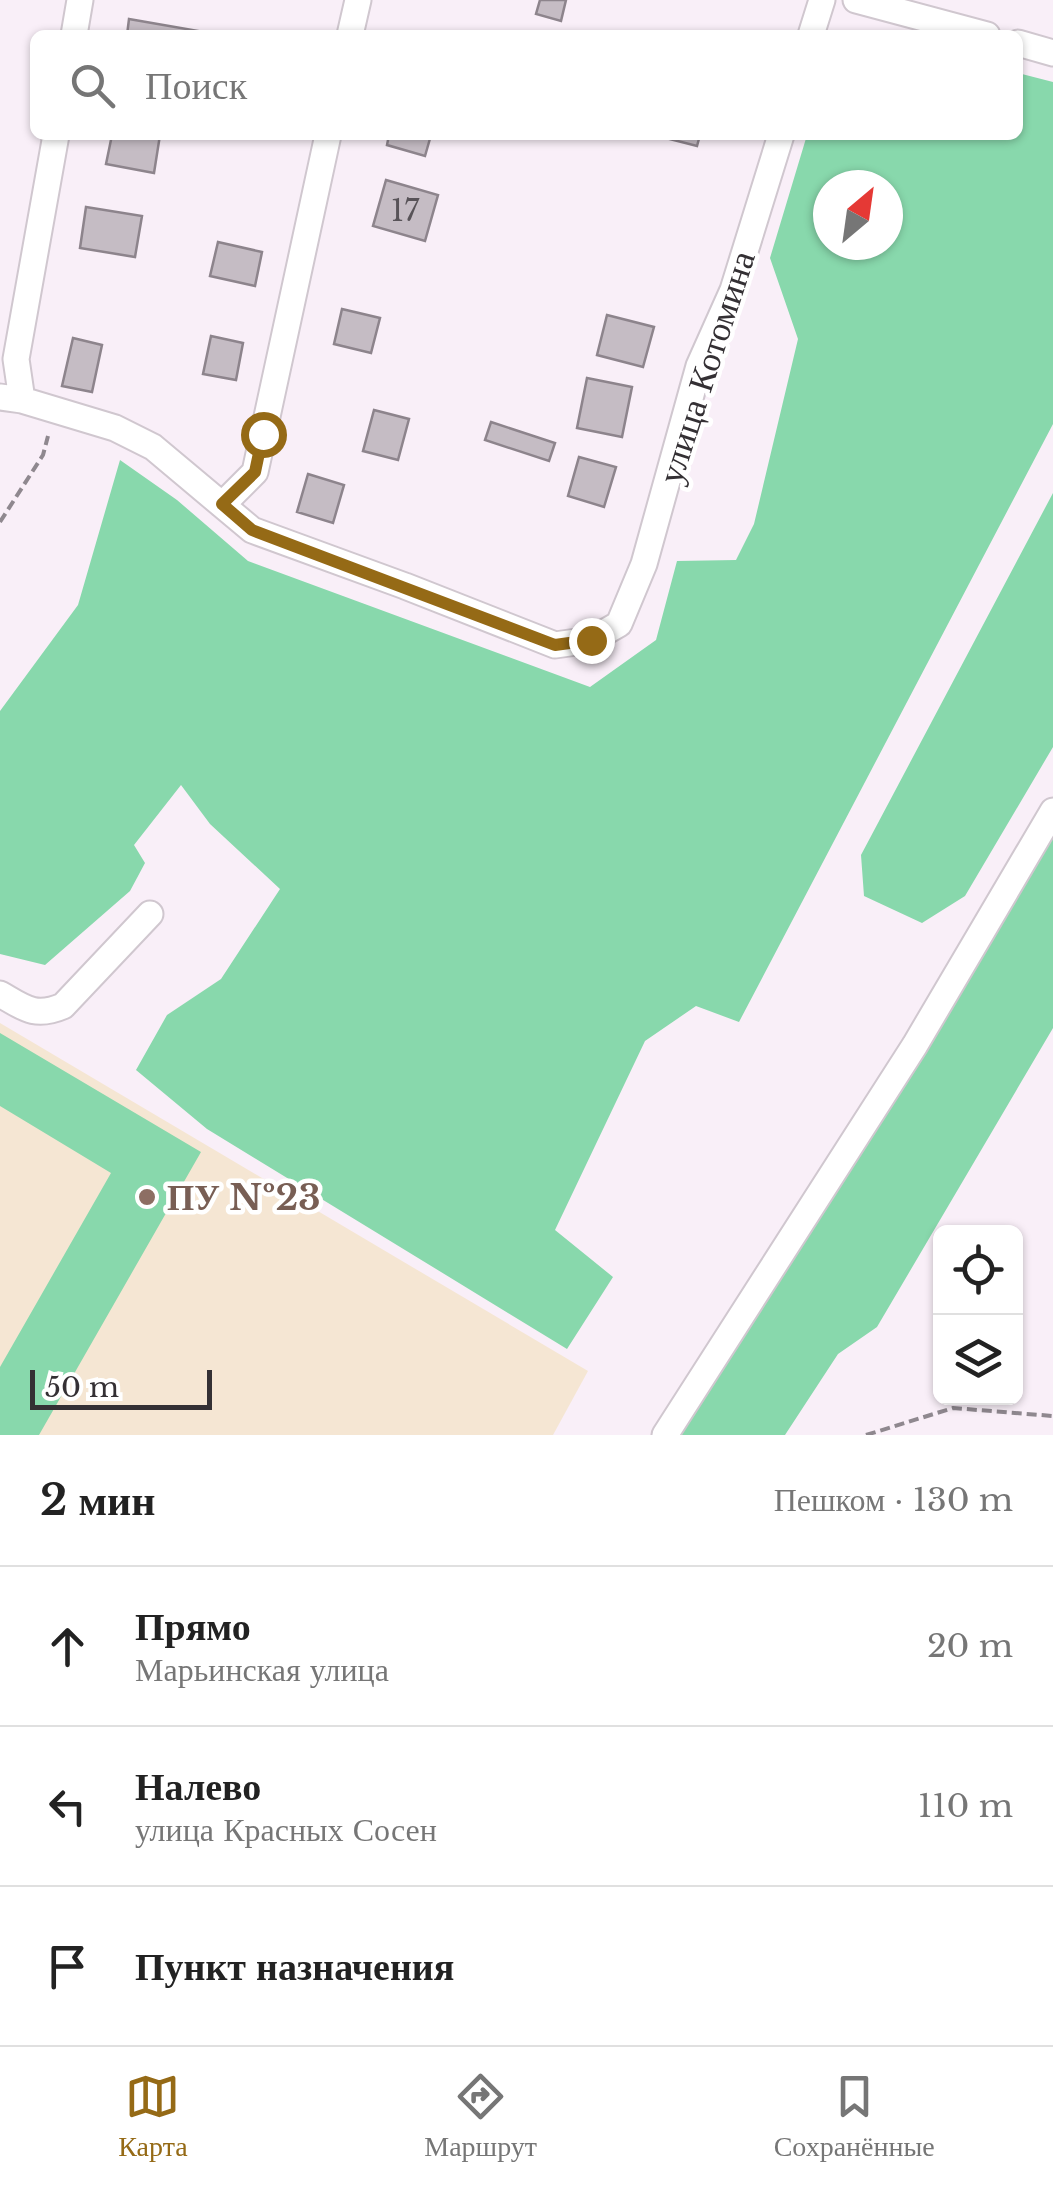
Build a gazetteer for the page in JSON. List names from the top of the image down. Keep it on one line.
{"streets":{"street":["улица Котомина"]},"places":["ПУ №23"],"house_numbers":["17"],"scale_bar":"50 m","north":"top right","page":{"search":"Поиск","scale":"50 m","heading":["2 мин","Пешком · 130 m"],"list":[["Прямо","Марьинская улица","20 m"],["Налево","улица Красных Сосен","110 m"],"Пункт назначения"],"nav":["Карта","Маршрут","Сохранённые"]}}
